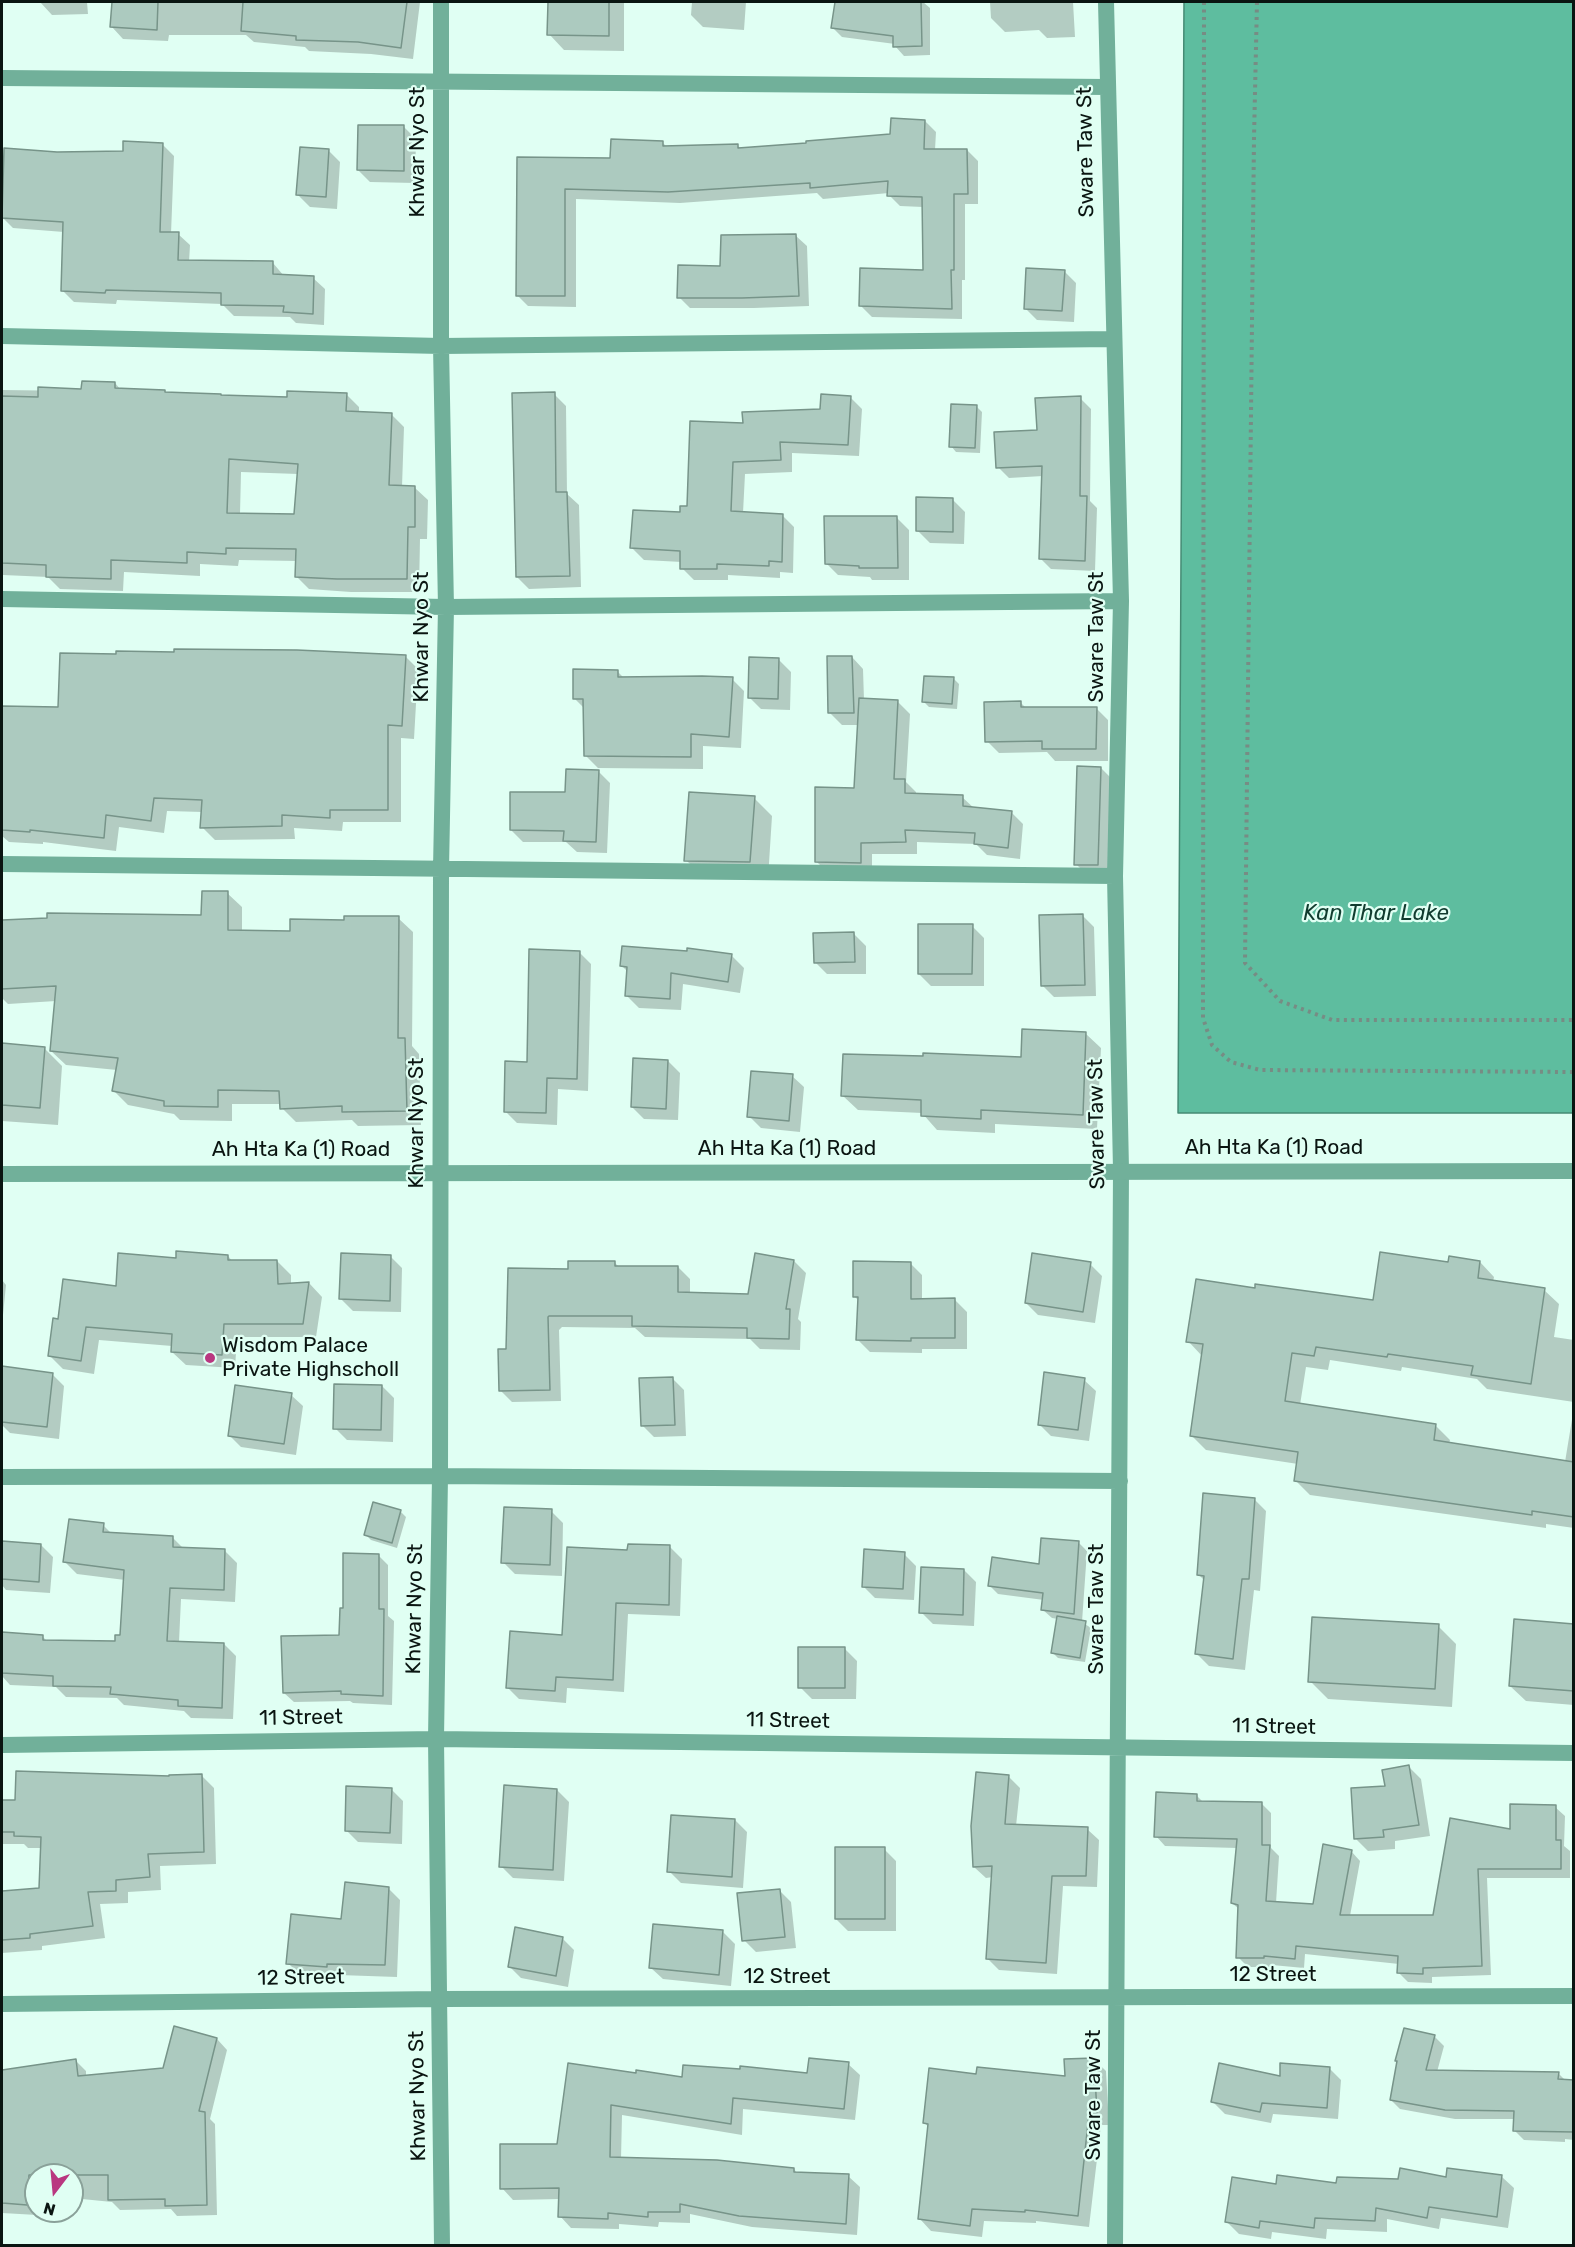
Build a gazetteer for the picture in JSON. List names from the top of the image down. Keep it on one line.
{"streets":{"street":["Khwar Nyo St","Sware Taw St","Ah Hta Ka (1) Road","11 Street","12 Street"]},"crossings":[["Khwar Nyo St","Ah Hta Ka (1) Road"],["Khwar Nyo St","11 Street"],["Khwar Nyo St","12 Street"],["Sware Taw St","Ah Hta Ka (1) Road"],["Sware Taw St","11 Street"],["Sware Taw St","12 Street"]],"water":["Kan Thar Lake"],"places":["Wisdom Palace Private Highscholl"],"north":"bottom"}
